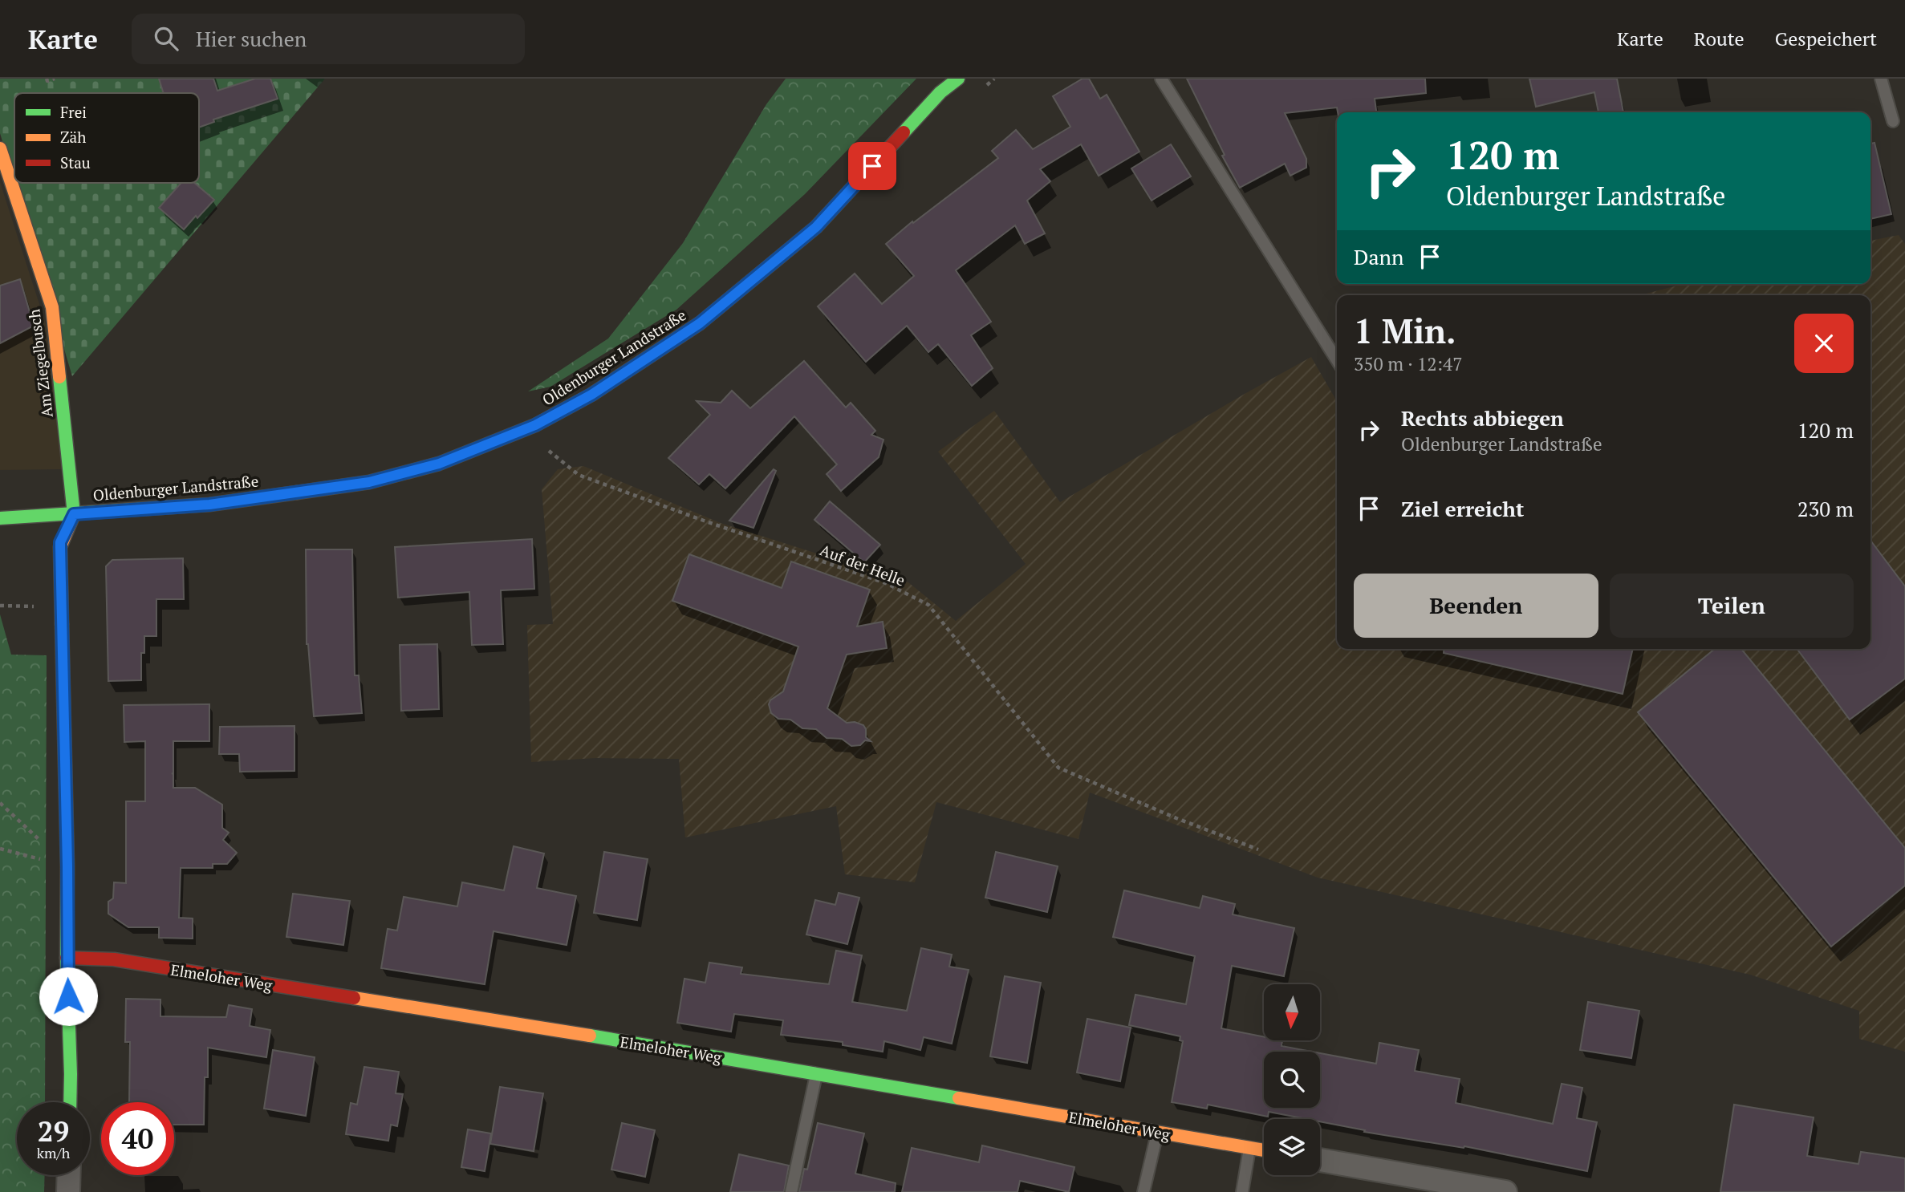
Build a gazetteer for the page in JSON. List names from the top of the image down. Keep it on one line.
{"streets":{"street":["Oldenburger Landstraße","Am Ziegelbusch","Elmeloher Weg"],"path":["Auf der Helle"]},"crossings":[["Oldenburger Landstraße","Am Ziegelbusch"],["Oldenburger Landstraße","Auf der Helle"]],"legend":["Frei","Zäh","Stau"],"north":"bottom","page":{"header":"Karte","search":"Hier suchen","nav":["Karte","Route","Gespeichert"],"turn":["120 m","Oldenburger Landstraße"],"then":"Dann","heading":["1 Min.","350 m · 12:47"],"list":[{"name":"Rechts abbiegen","note":"Oldenburger Landstraße","value":"120 m"},{"name":"Ziel erreicht","value":"230 m"}],"buttons":["Beenden","Teilen"],"speed":"29 km/h","limit":"40"}}
